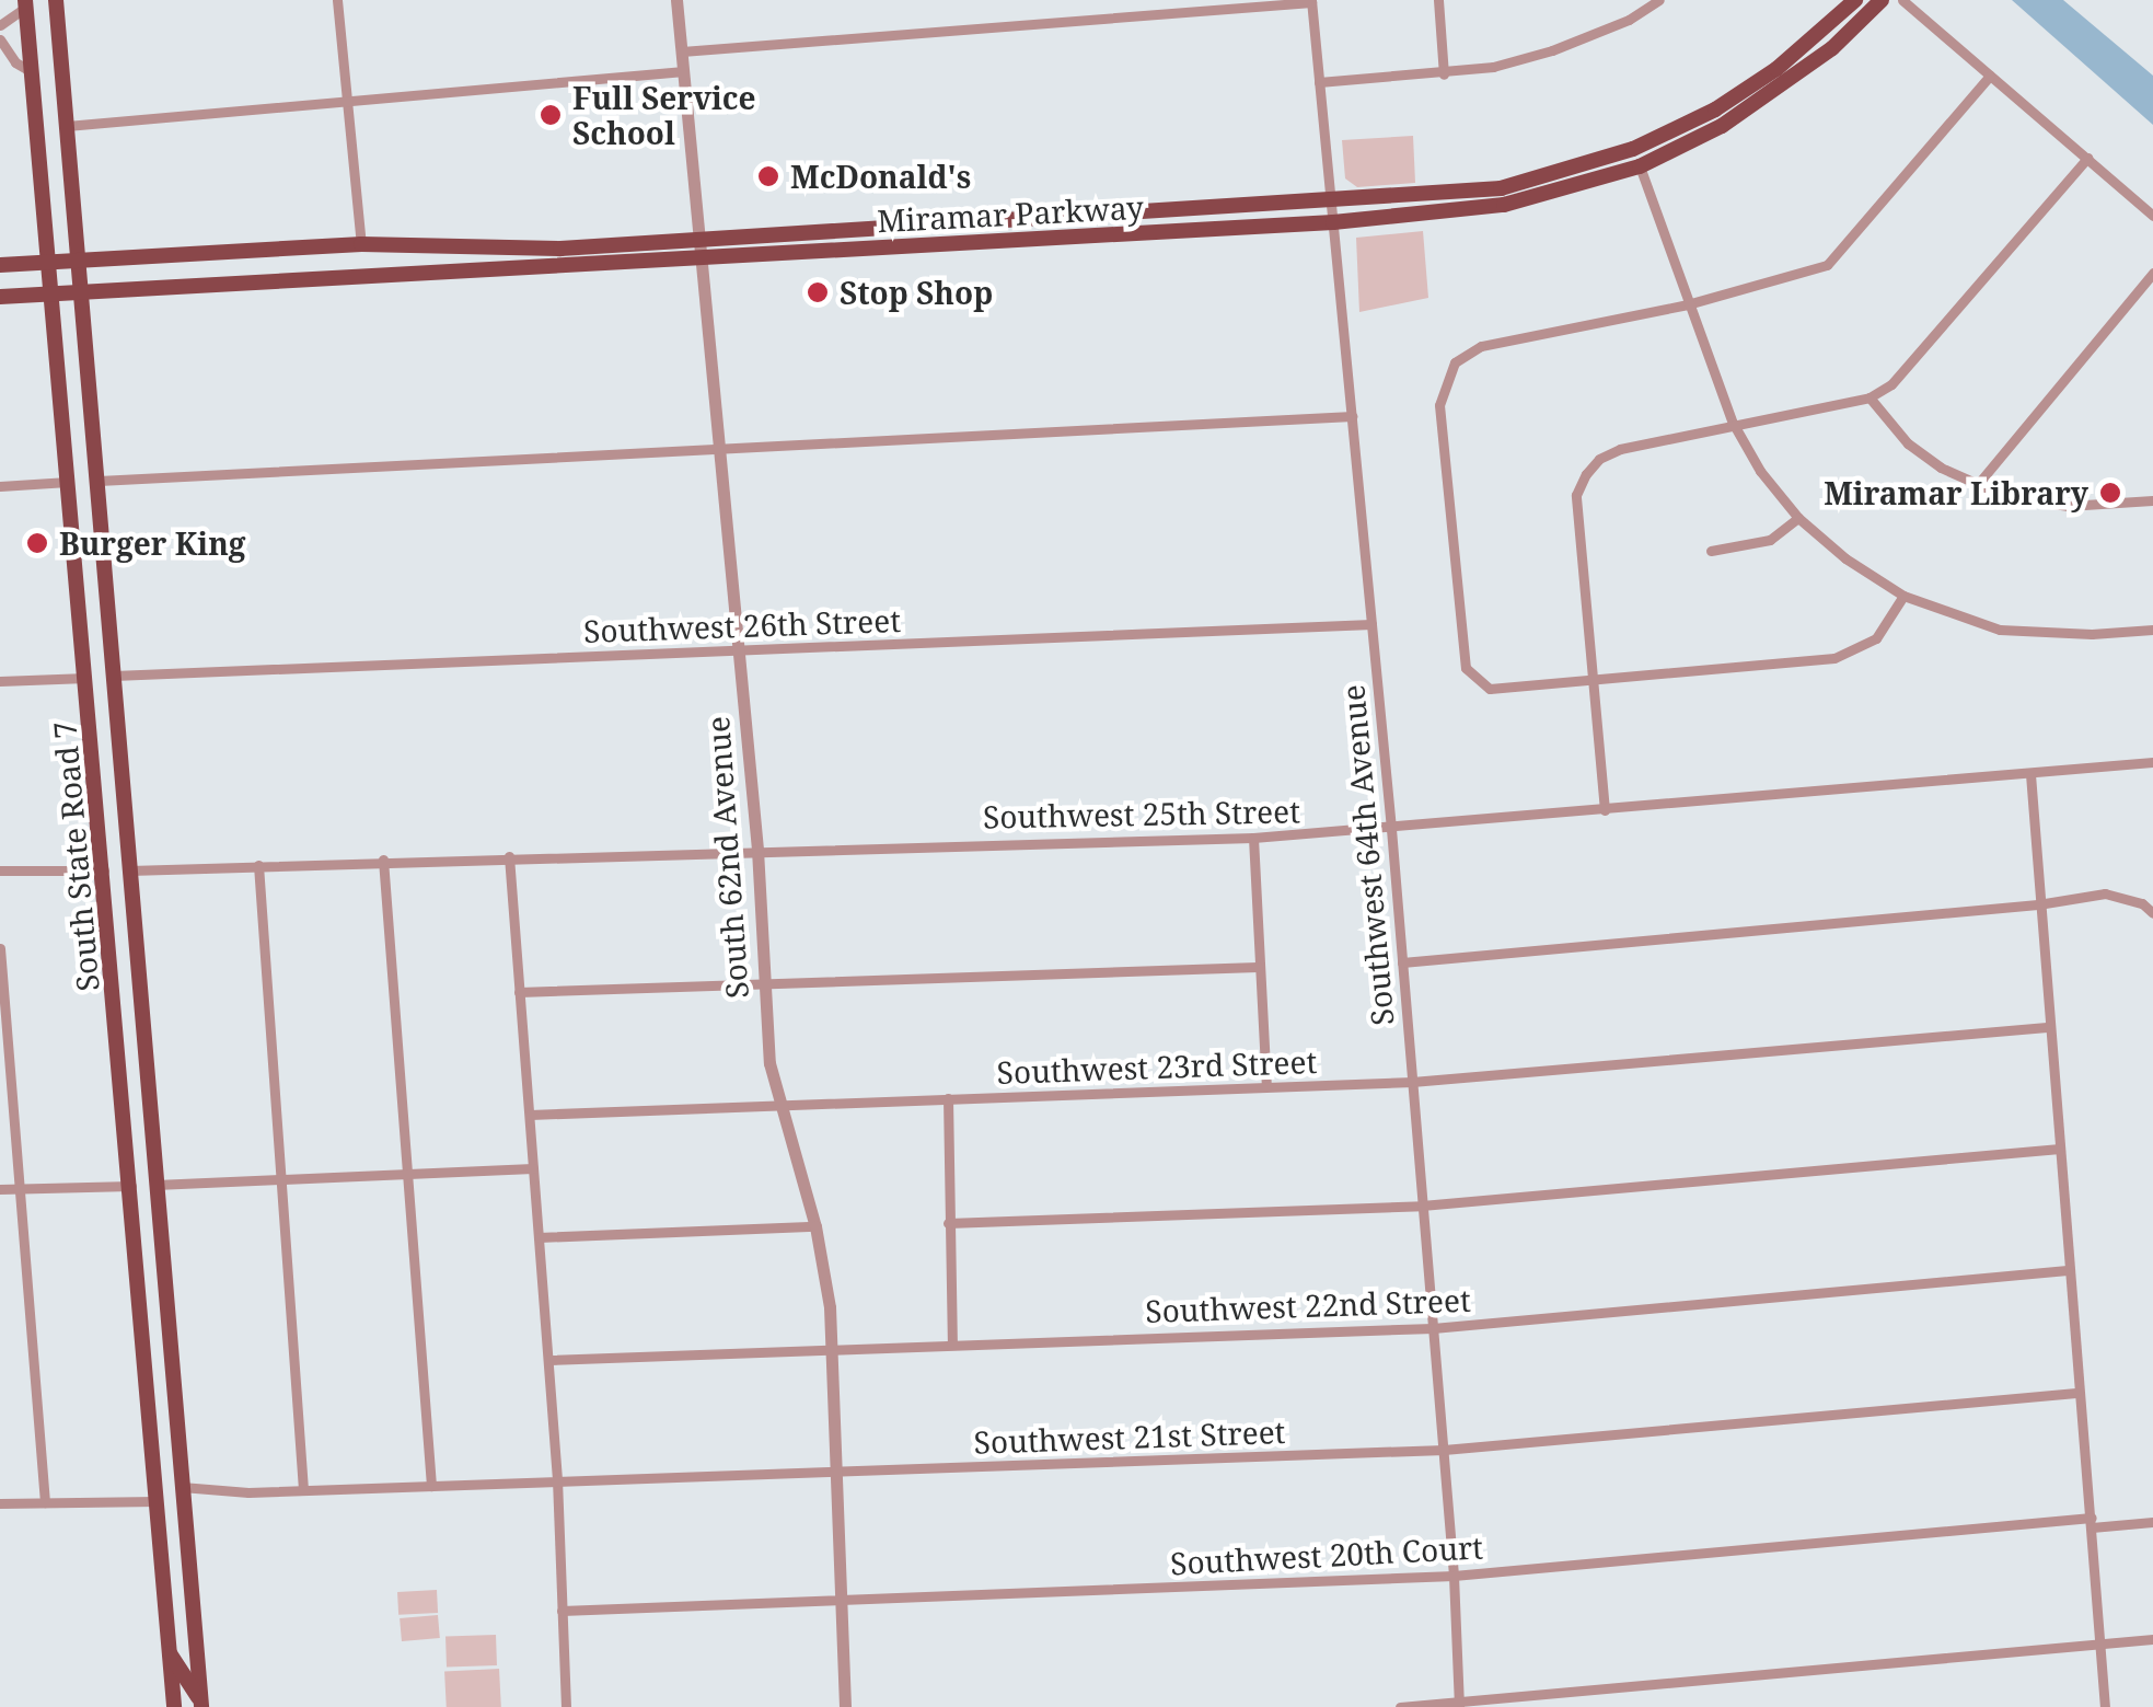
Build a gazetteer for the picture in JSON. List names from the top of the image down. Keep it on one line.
{"streets":{"main road":["Miramar Parkway","South State Road 7"],"street":["Southwest 26th Street","Southwest 25th Street","Southwest 64th Avenue","South 62nd Avenue","Southwest 23rd Street","Southwest 22nd Street","Southwest 21st Street","Southwest 20th Court"]},"crossings":[["Miramar Parkway","Southwest 64th Avenue"],["Miramar Parkway","South State Road 7"],["Miramar Parkway","South 62nd Avenue"],["Southwest 26th Street","Southwest 64th Avenue"],["Southwest 26th Street","South State Road 7"],["Southwest 26th Street","South 62nd Avenue"],["Southwest 25th Street","Southwest 64th Avenue"],["Southwest 25th Street","South State Road 7"],["Southwest 25th Street","South 62nd Avenue"],["Southwest 64th Avenue","Southwest 23rd Street"],["Southwest 64th Avenue","Southwest 22nd Street"],["Southwest 64th Avenue","Southwest 21st Street"],["Southwest 64th Avenue","Southwest 20th Court"],["South State Road 7","Southwest 21st Street"],["South 62nd Avenue","Southwest 23rd Street"],["South 62nd Avenue","Southwest 22nd Street"],["South 62nd Avenue","Southwest 21st Street"],["South 62nd Avenue","Southwest 20th Court"]],"places":["Full Service School","McDonald's","Stop Shop","Miramar Library","Burger King"]}
